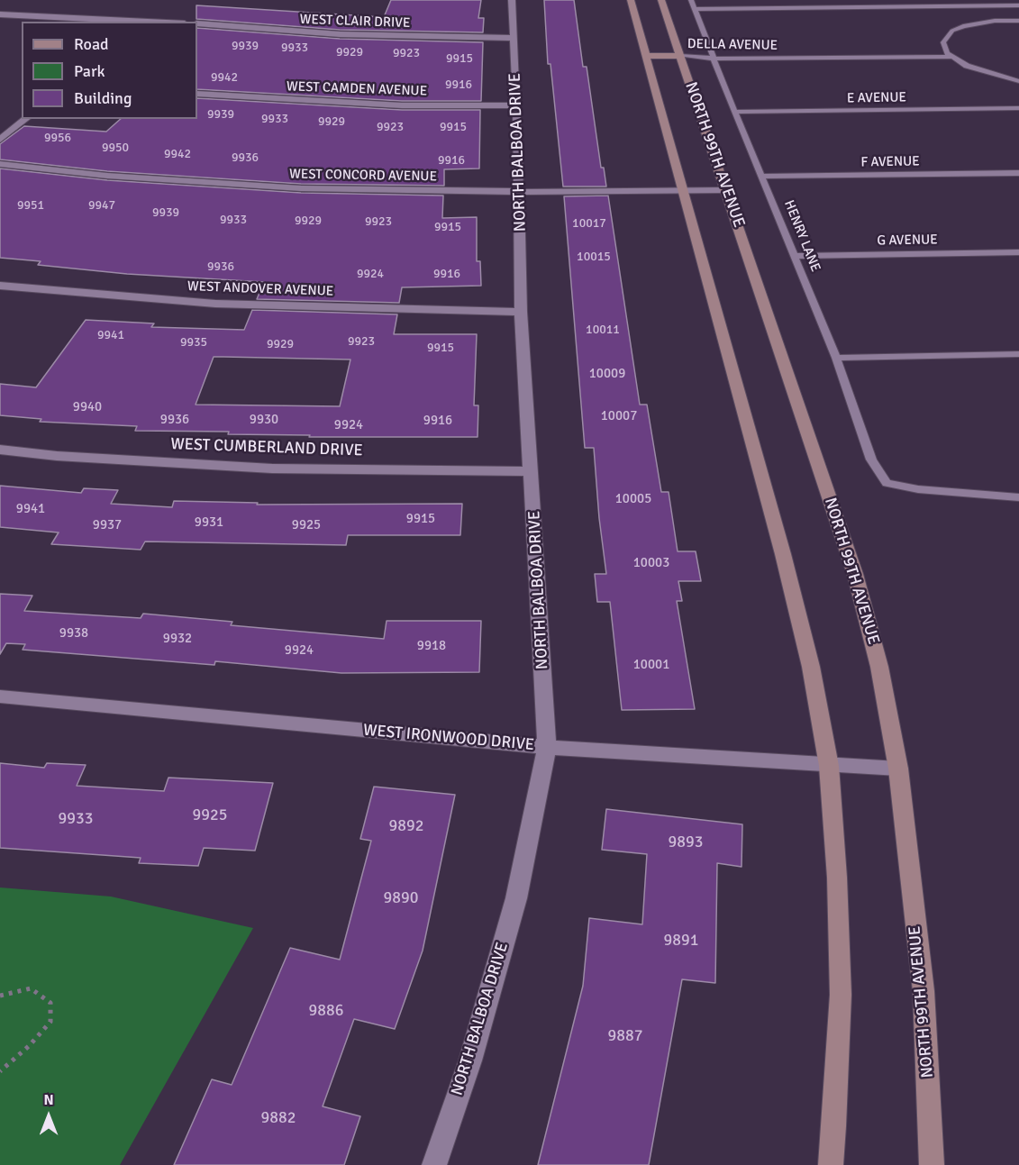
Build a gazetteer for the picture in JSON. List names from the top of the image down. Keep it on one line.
{"streets":{"main road":["NORTH 99TH AVENUE"],"street":["WEST CLAIR DRIVE","WEST CAMDEN AVENUE","NORTH BALBOA DRIVE","WEST CONCORD AVENUE","WEST ANDOVER AVENUE","WEST CUMBERLAND DRIVE","WEST IRONWOOD DRIVE"],"lane":["DELLA AVENUE","E AVENUE","F AVENUE","HENRY LANE","G AVENUE"]},"crossings":[["WEST CLAIR DRIVE","NORTH BALBOA DRIVE"],["DELLA AVENUE","NORTH 99TH AVENUE"],["DELLA AVENUE","HENRY LANE"],["WEST CAMDEN AVENUE","NORTH BALBOA DRIVE"],["E AVENUE","HENRY LANE"],["NORTH BALBOA DRIVE","WEST CONCORD AVENUE"],["NORTH BALBOA DRIVE","WEST ANDOVER AVENUE"],["NORTH BALBOA DRIVE","WEST CUMBERLAND DRIVE"],["NORTH BALBOA DRIVE","WEST IRONWOOD DRIVE"],["NORTH 99TH AVENUE","WEST CONCORD AVENUE"],["NORTH 99TH AVENUE","WEST IRONWOOD DRIVE"],["F AVENUE","HENRY LANE"],["HENRY LANE","G AVENUE"]],"house_numbers":["9939","9933","9929","9923","9915","9942","9916","9939","9933","9929","9923","9915","9956","9950","9942","9936","9916","9951","9947","9939","9933","9929","9923","10017","9915","10015","9936","9924","9916","10011","9941","9923","9935","9929","9915","10009","9940","10007","9936","9930","9916","9924","10005","9941","9915","9931","9937","9925","10003","9938","9932","9918","9924","10001","9925","9933","9892","9893","9890","9891","9886","9887","9882"],"legend":["Road","Park","Building"],"north":"top"}
